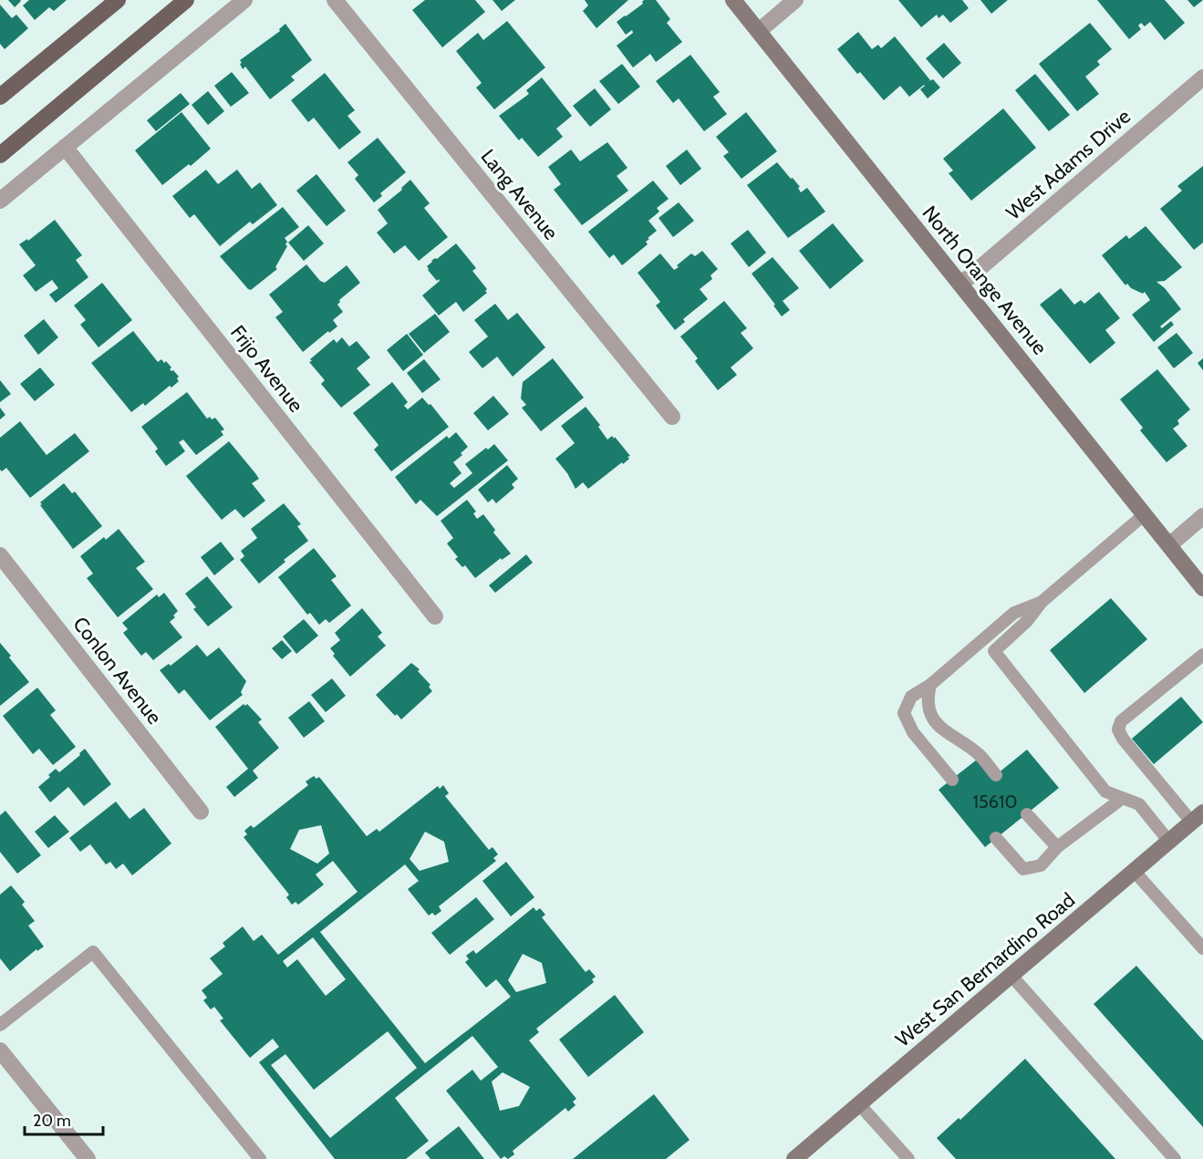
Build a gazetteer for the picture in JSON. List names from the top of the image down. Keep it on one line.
{"streets":{"street":["West Adams Drive","Lang Avenue","North Orange Avenue","Frijo Avenue","Conlon Avenue","West San Bernardino Road"]},"crossings":[["West Adams Drive","North Orange Avenue"]],"house_numbers":["15610"],"scale_bar":"20 m"}
